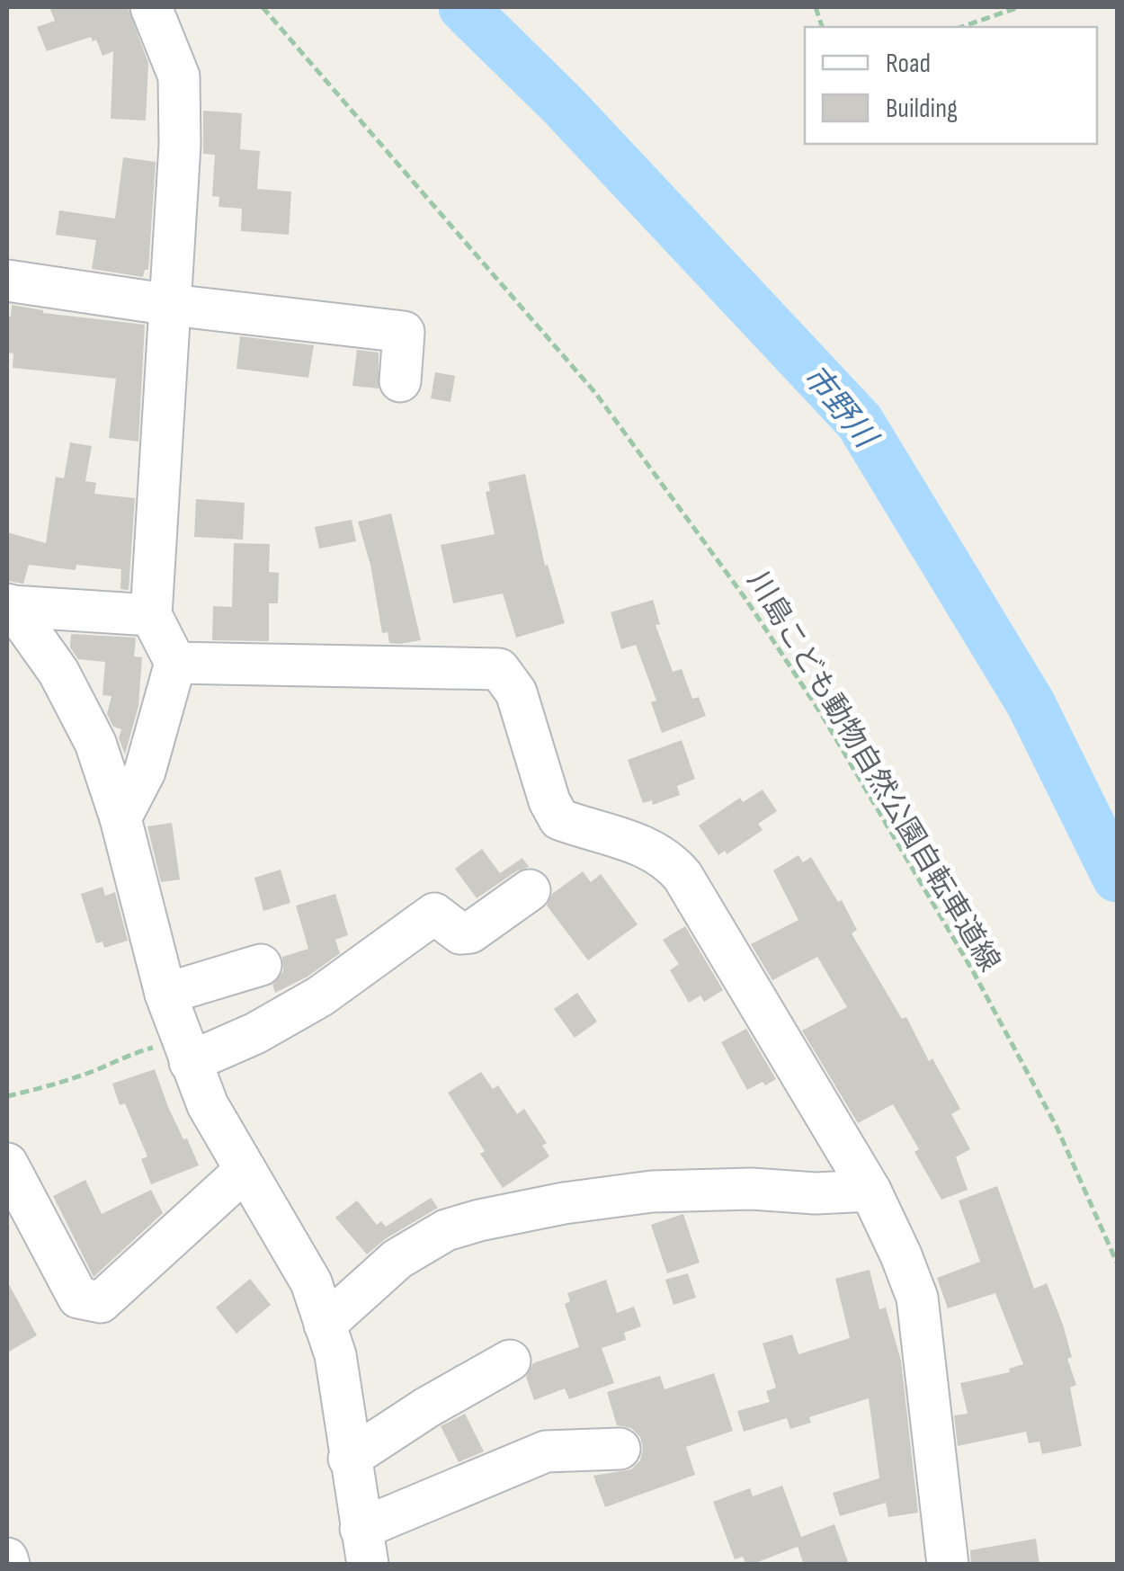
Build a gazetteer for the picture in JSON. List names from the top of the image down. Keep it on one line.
{"streets":{"path":["川島こども動物自然公園自転車道線"]},"water":["市野川"],"legend":["Road","Building"]}
